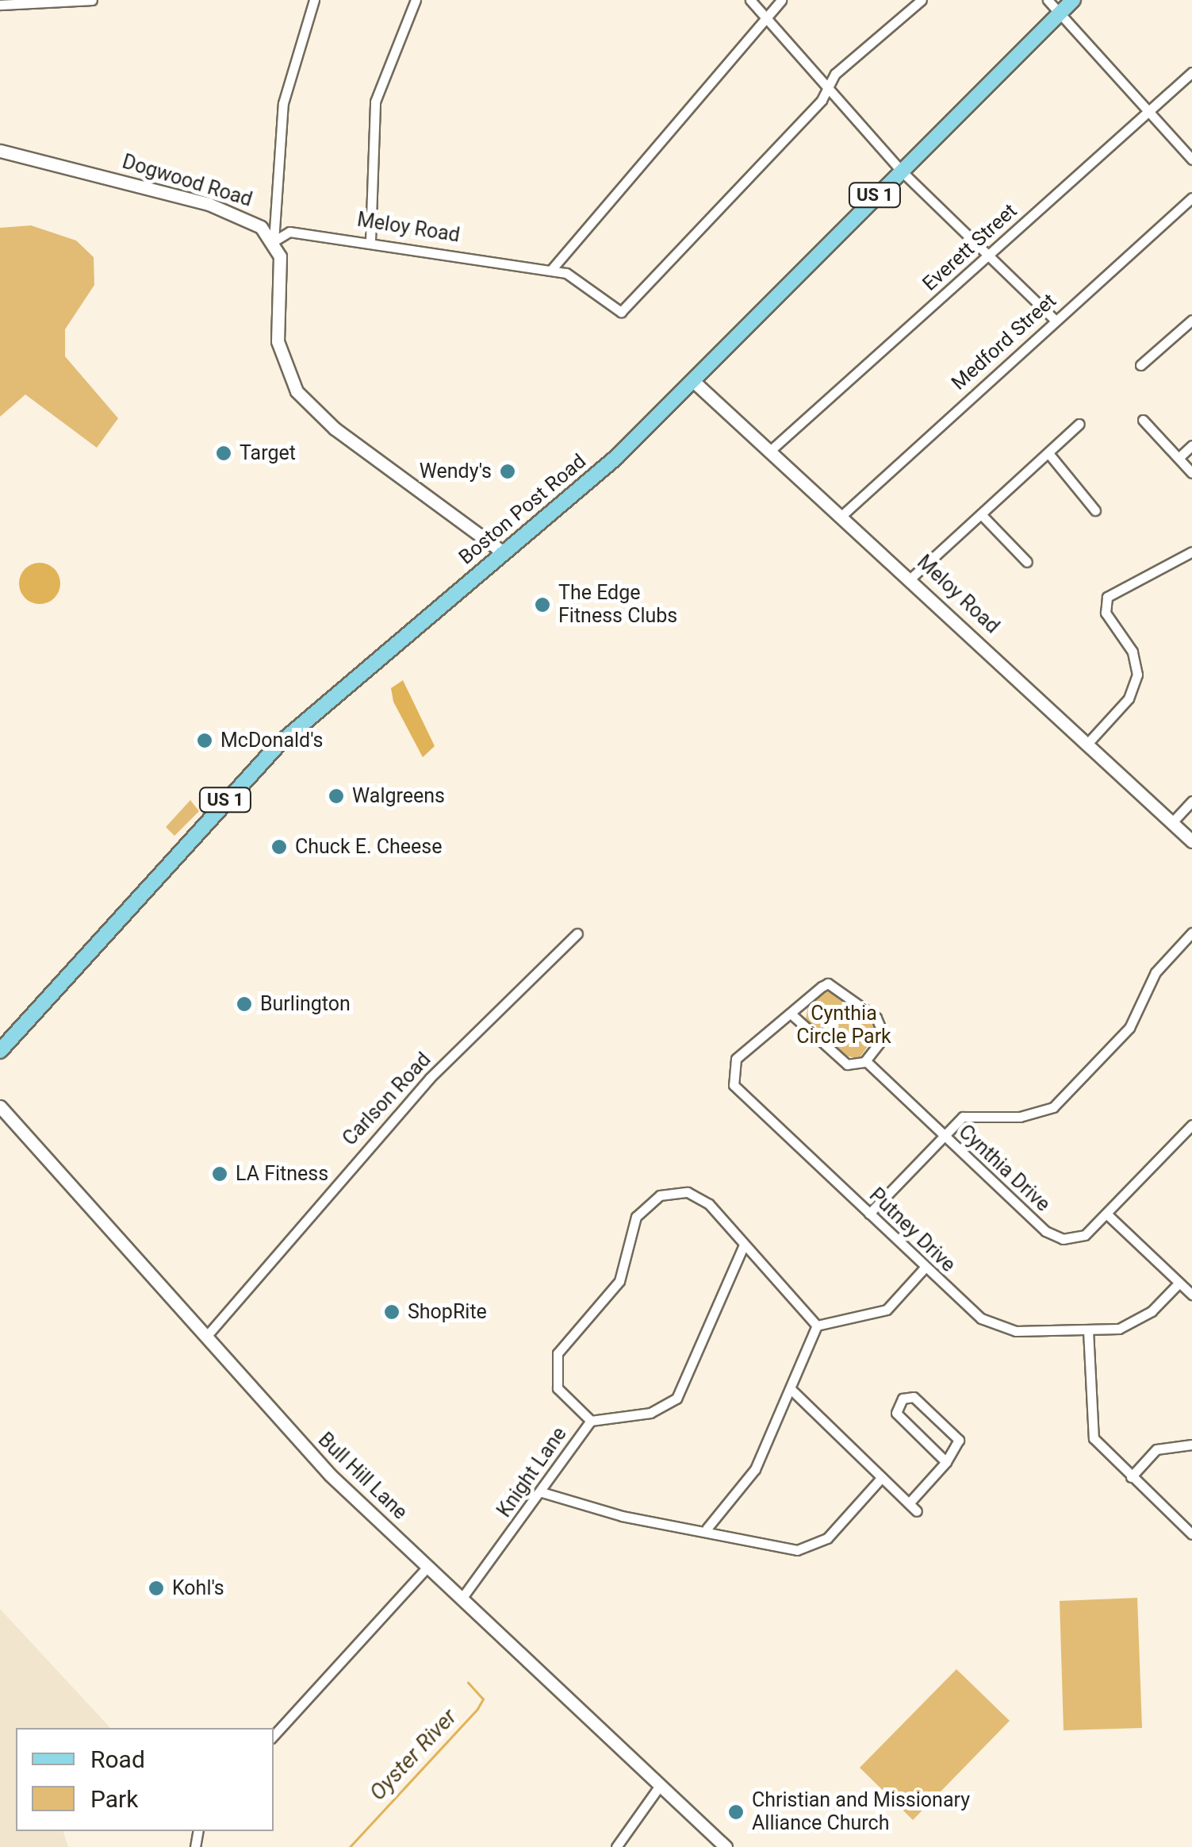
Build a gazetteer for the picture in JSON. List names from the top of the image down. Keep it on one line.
{"streets":{"main road":["Dogwood Road","US 1","Meloy Road","Boston Post Road","Bull Hill Lane"],"street":["Everett Street","Medford Street","Carlson Road","Cynthia Drive","Putney Drive","Knight Lane"]},"crossings":[["Dogwood Road","Meloy Road"],["Meloy Road","Everett Street"],["Meloy Road","Medford Street"],["Meloy Road","Boston Post Road"],["Carlson Road","Bull Hill Lane"],["Knight Lane","Bull Hill Lane"]],"water":["Oyster River"],"parks":["Cynthia Circle Park"],"places":["Target","Wendy's","The Edge Fitness Clubs","McDonald's","Walgreens","Chuck E. Cheese","Burlington","LA Fitness","ShopRite","Kohl's","Christian and Missionary Alliance Church"],"legend":["Road","Park"]}
